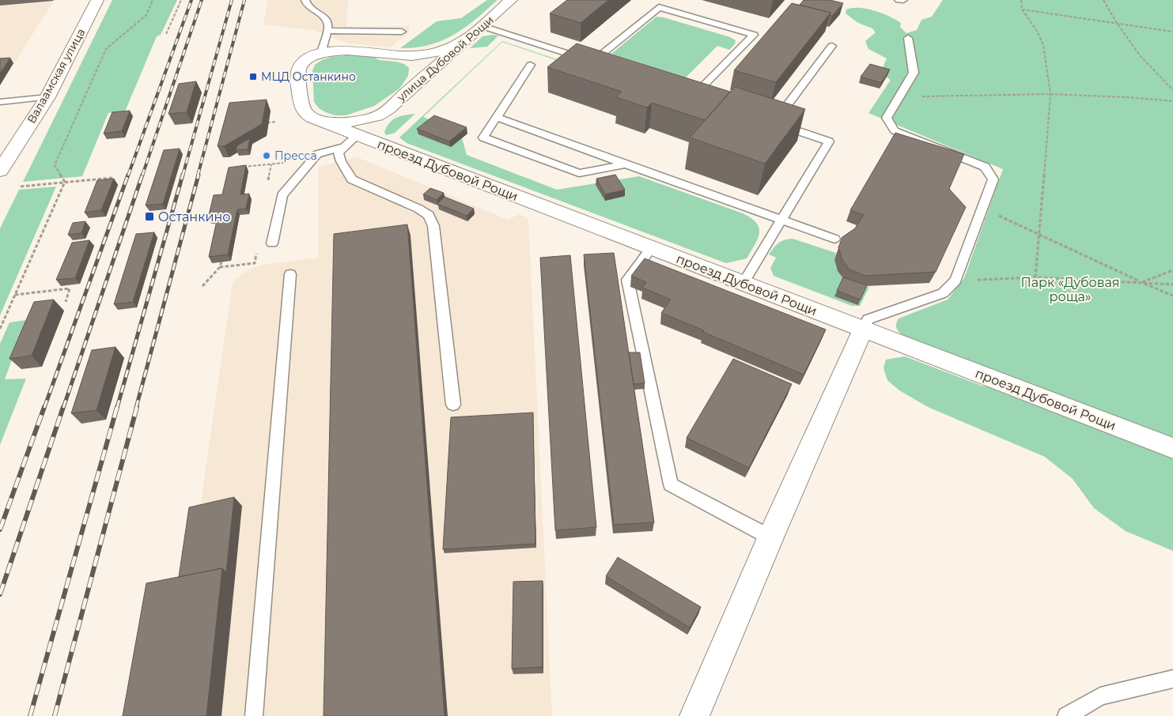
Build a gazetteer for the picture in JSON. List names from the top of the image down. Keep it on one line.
{"streets":{"street":["улица Дубовой Рощи","Валаамская улица","проезд Дубовой Рощи"]},"parks":["Парк «Дубовая роща»"],"places":{"transit":["МЦД Останкино","Останкино"],"other":["Пресса"]}}
